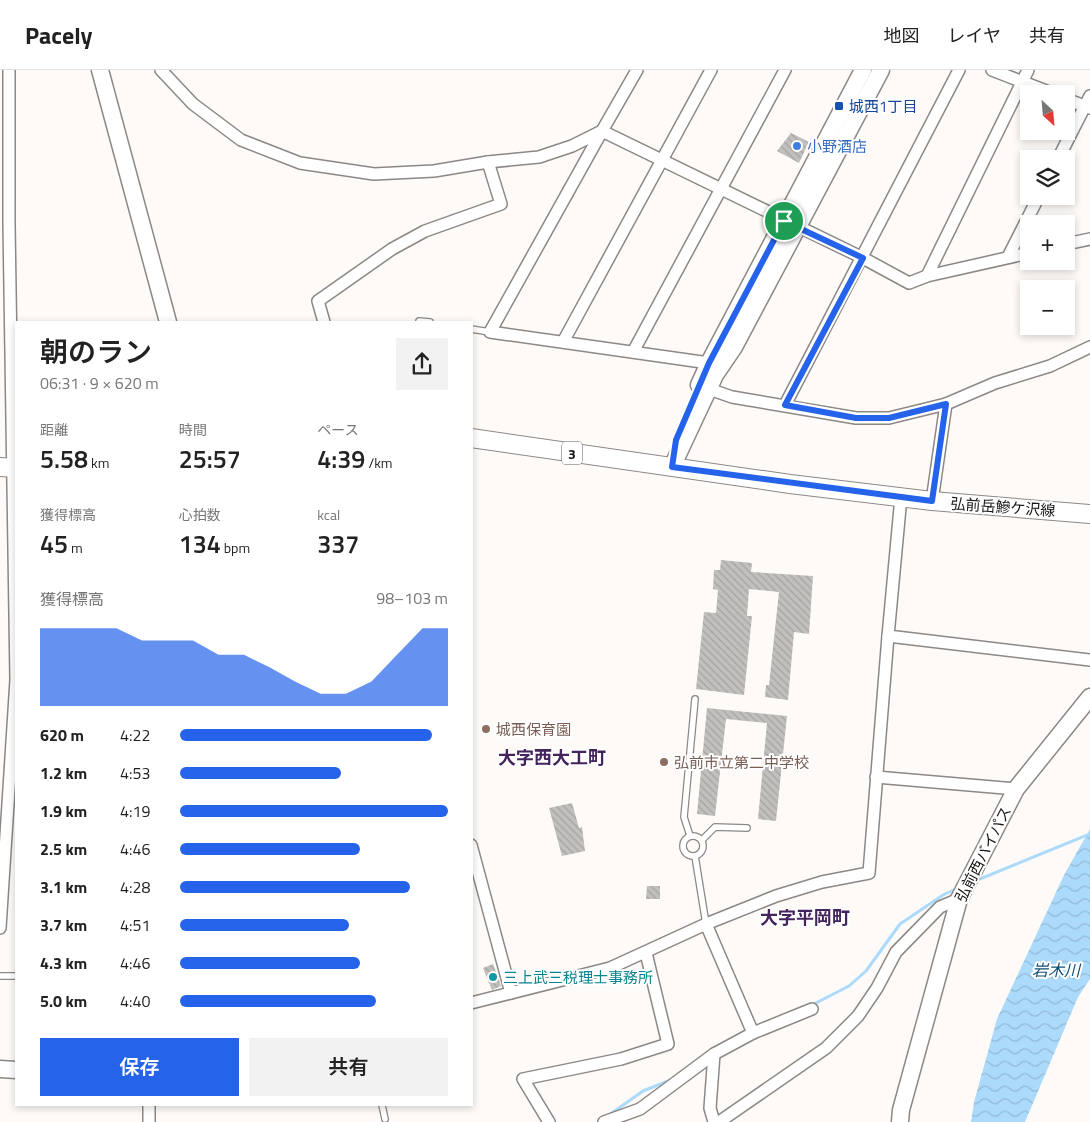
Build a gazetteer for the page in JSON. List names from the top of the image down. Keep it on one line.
{"streets":{"main road":["3","弘前岳鰺ケ沢線"],"street":["弘前西バイパス"]},"districts":["大字西大工町","大字平岡町"],"water":["岩木川"],"places":{"transit":["城西1丁目"],"other":["小野酒店","城西保育園","弘前市立第二中学校","三上武三税理士事務所"]},"north":"bottom right","page":{"header":"Pacely","nav":["地図","レイヤ","共有"],"map_buttons":["+","−"],"heading":["朝のラン","06:31 · 9 × 620 m"],"stats":[["距離","5.58 km"],["時間","25:57"],["ペース","4:39 /km"],["獲得標高","45 m"],["心拍数","134 bpm"],["kcal","337"]],"chart":["獲得標高","98–103 m"],"list":[{"name":"620 m","note":"4:22"},{"name":"1.2 km","note":"4:53"},{"name":"1.9 km","note":"4:19"},{"name":"2.5 km","note":"4:46"},{"name":"3.1 km","note":"4:28"},{"name":"3.7 km","note":"4:51"},{"name":"4.3 km","note":"4:46"},{"name":"5.0 km","note":"4:40"}],"buttons":["保存","共有"]}}
